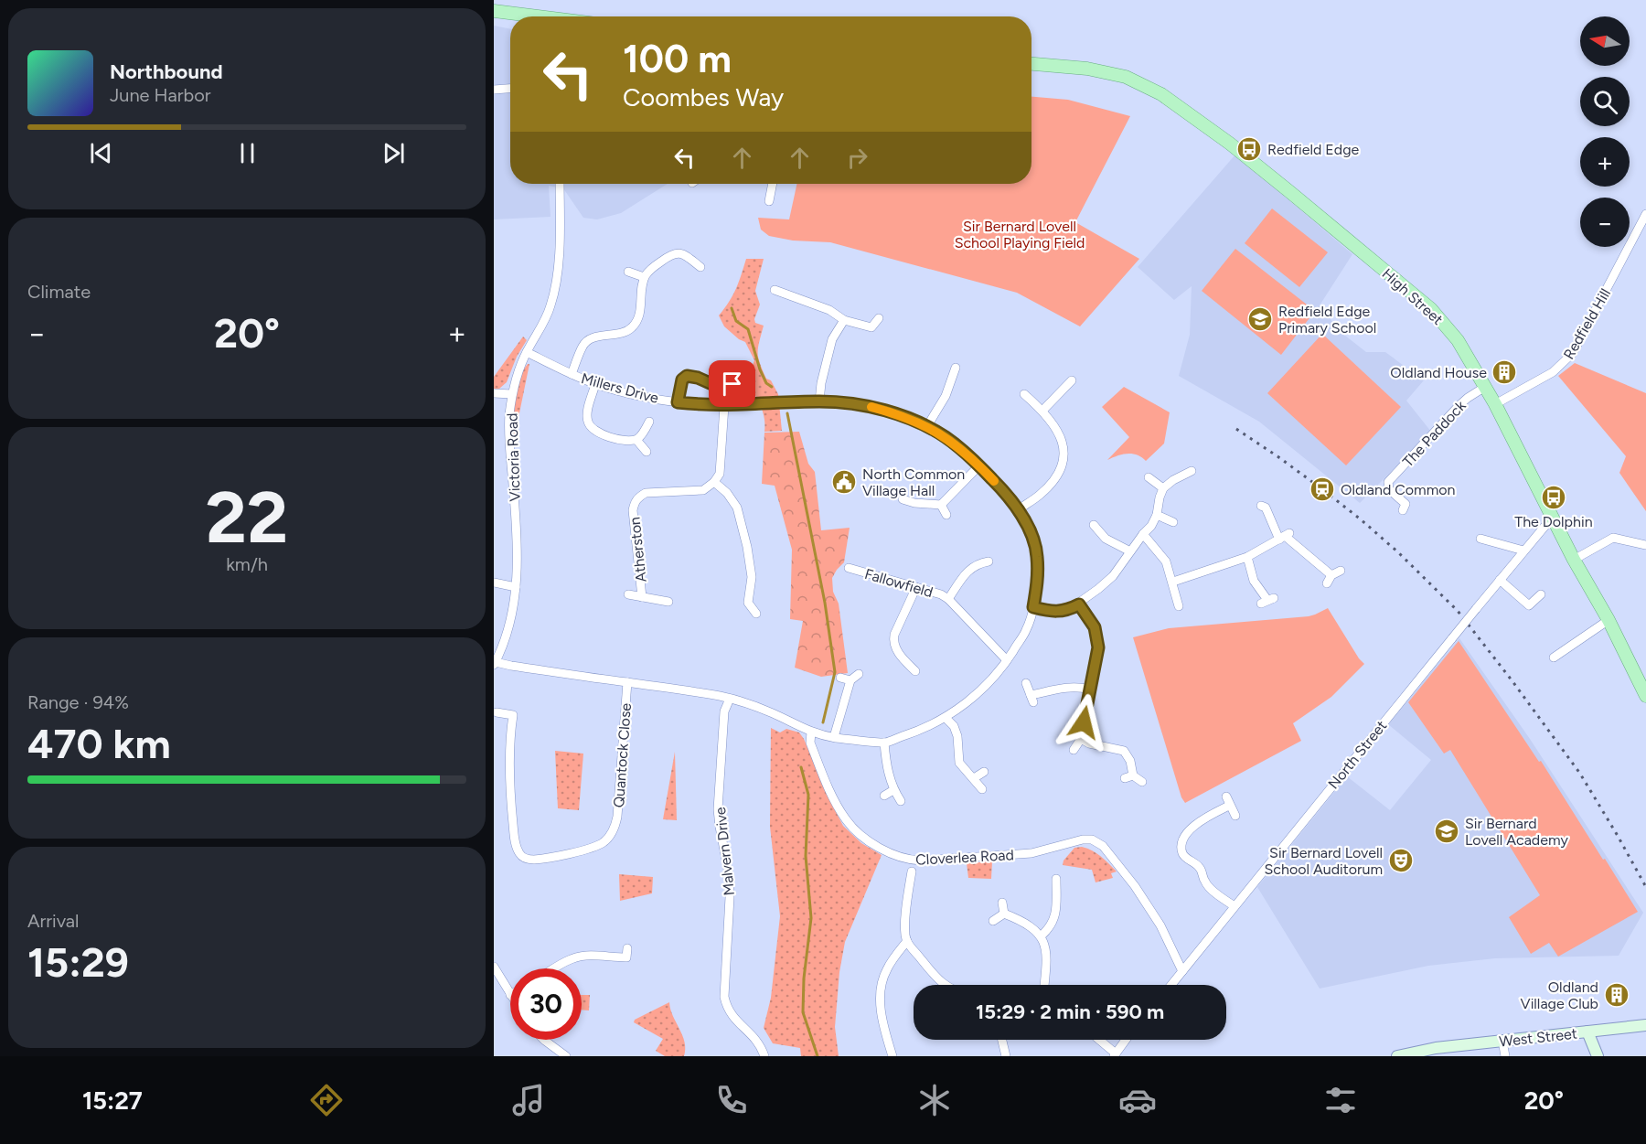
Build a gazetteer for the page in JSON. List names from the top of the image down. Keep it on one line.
{"streets":{"main road":["High Street"],"street":["Redfield Hill","Millers Drive","The Paddock","Victoria Road","Atherston","Fallowfield","North Street","Quantock Close","Malvern Drive","Cloverlea Road","West Street"]},"crossings":[["High Street","Redfield Hill"],["High Street","The Paddock"],["High Street","North Street"],["Millers Drive","Victoria Road"],["Millers Drive","Fallowfield"],["Millers Drive","Cloverlea Road"],["North Street","Cloverlea Road"]],"parks":["Sir Bernard Lovell School Playing Field"],"places":{"bus stop":["Redfield Edge","The Dolphin"],"school or university":["Redfield Edge Primary School","Sir Bernard Lovell Academy"],"building":["Oldland House","Oldland Village Club"],"public building":["North Common Village Hall"],"station":["Oldland Common"],"theatre":["Sir Bernard Lovell School Auditorum"]},"north":"left","page":{"map_buttons":["+","−"],"turn":["100 m","Coombes Way"],"song":["Northbound","June Harbor"],"tile":["Climate",["22","km/h"],["Range · 94%","470 km"],["Arrival","15:29"]],"heat":["−","20°","+"],"limit":"30","trip":"15:29 · 2 min · 590 m","tabs":["15:27","20°"]}}
